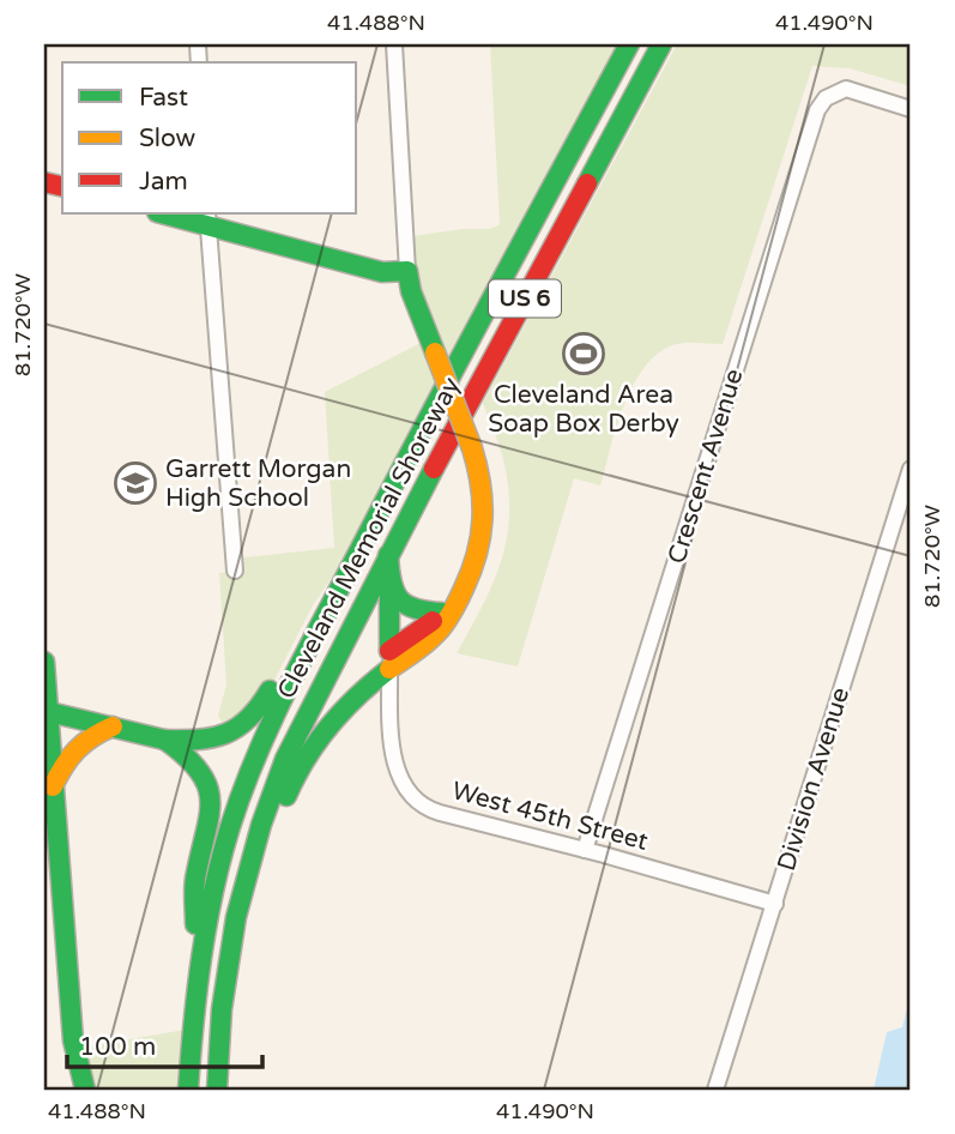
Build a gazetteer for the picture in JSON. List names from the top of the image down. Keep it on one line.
{"streets":{"main road":["US 6","Cleveland Memorial Shoreway"],"street":["Crescent Avenue","Division Avenue","West 45th Street"]},"crossings":[["Crescent Avenue","West 45th Street"],["Division Avenue","West 45th Street"]],"places":{"sports":["Cleveland Area Soap Box Derby"],"school or university":["Garrett Morgan High School"]},"legend":["Fast","Slow","Jam"],"scale_bar":"100 m","coordinates":["41.488°N","41.490°N","81.720°W"]}
